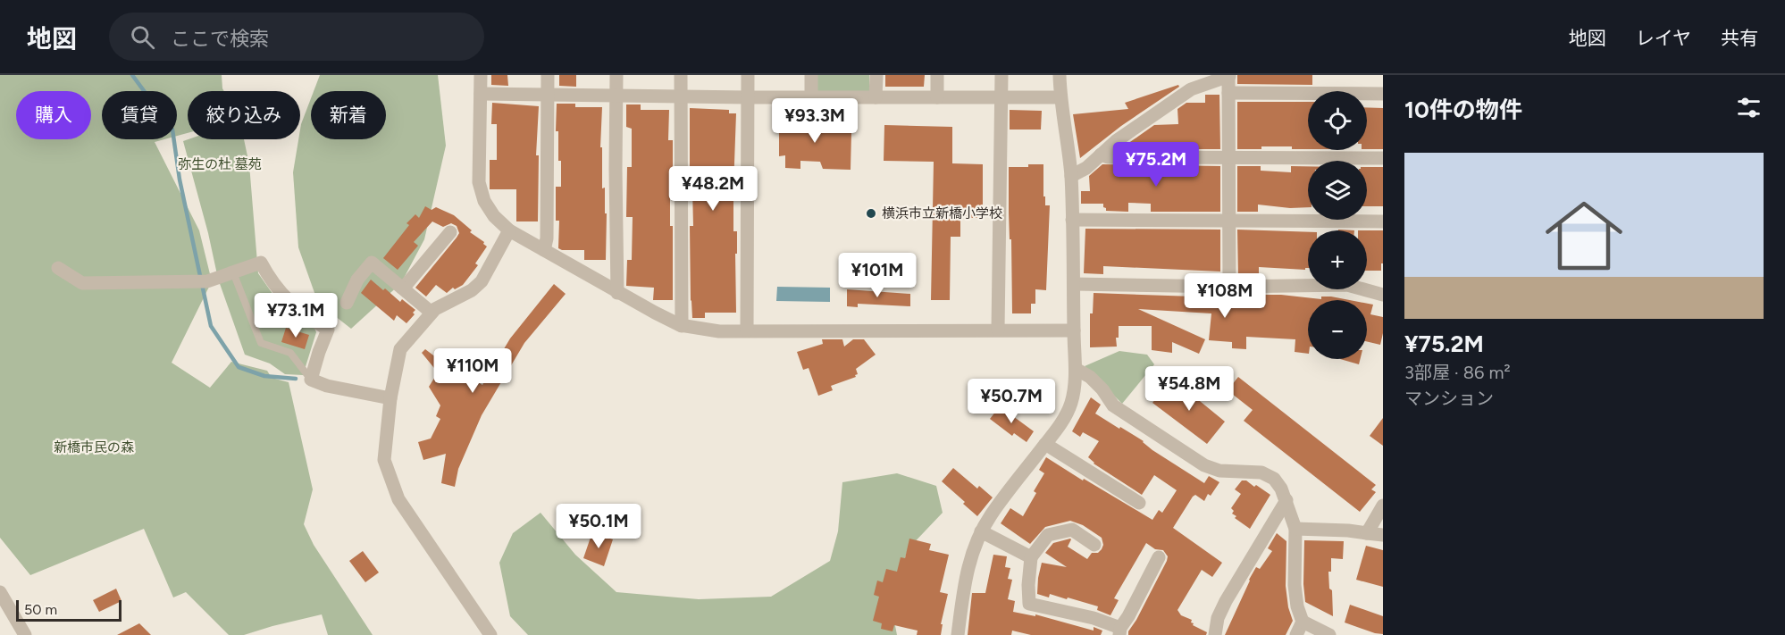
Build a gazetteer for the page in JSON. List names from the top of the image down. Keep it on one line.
{"parks":["弥生の杜 墓苑","新橋市民の森"],"places":["横浜市立新橋小学校"],"scale_bar":"50 m","page":{"header":"地図","search":"ここで検索","nav":["地図","レイヤ","共有"],"heading":"10件の物件","map_buttons":["+","−"],"chip":["購入","賃貸","絞り込み","新着"],"price":["¥93.3M","¥75.2M","¥48.2M","¥101M","¥108M","¥73.1M","¥110M","¥54.8M","¥50.7M","¥50.1M"],"list":[{"name":"¥75.2M","note":"3部屋 · 86 m² · マンション"}],"scale":"50 m"}}
